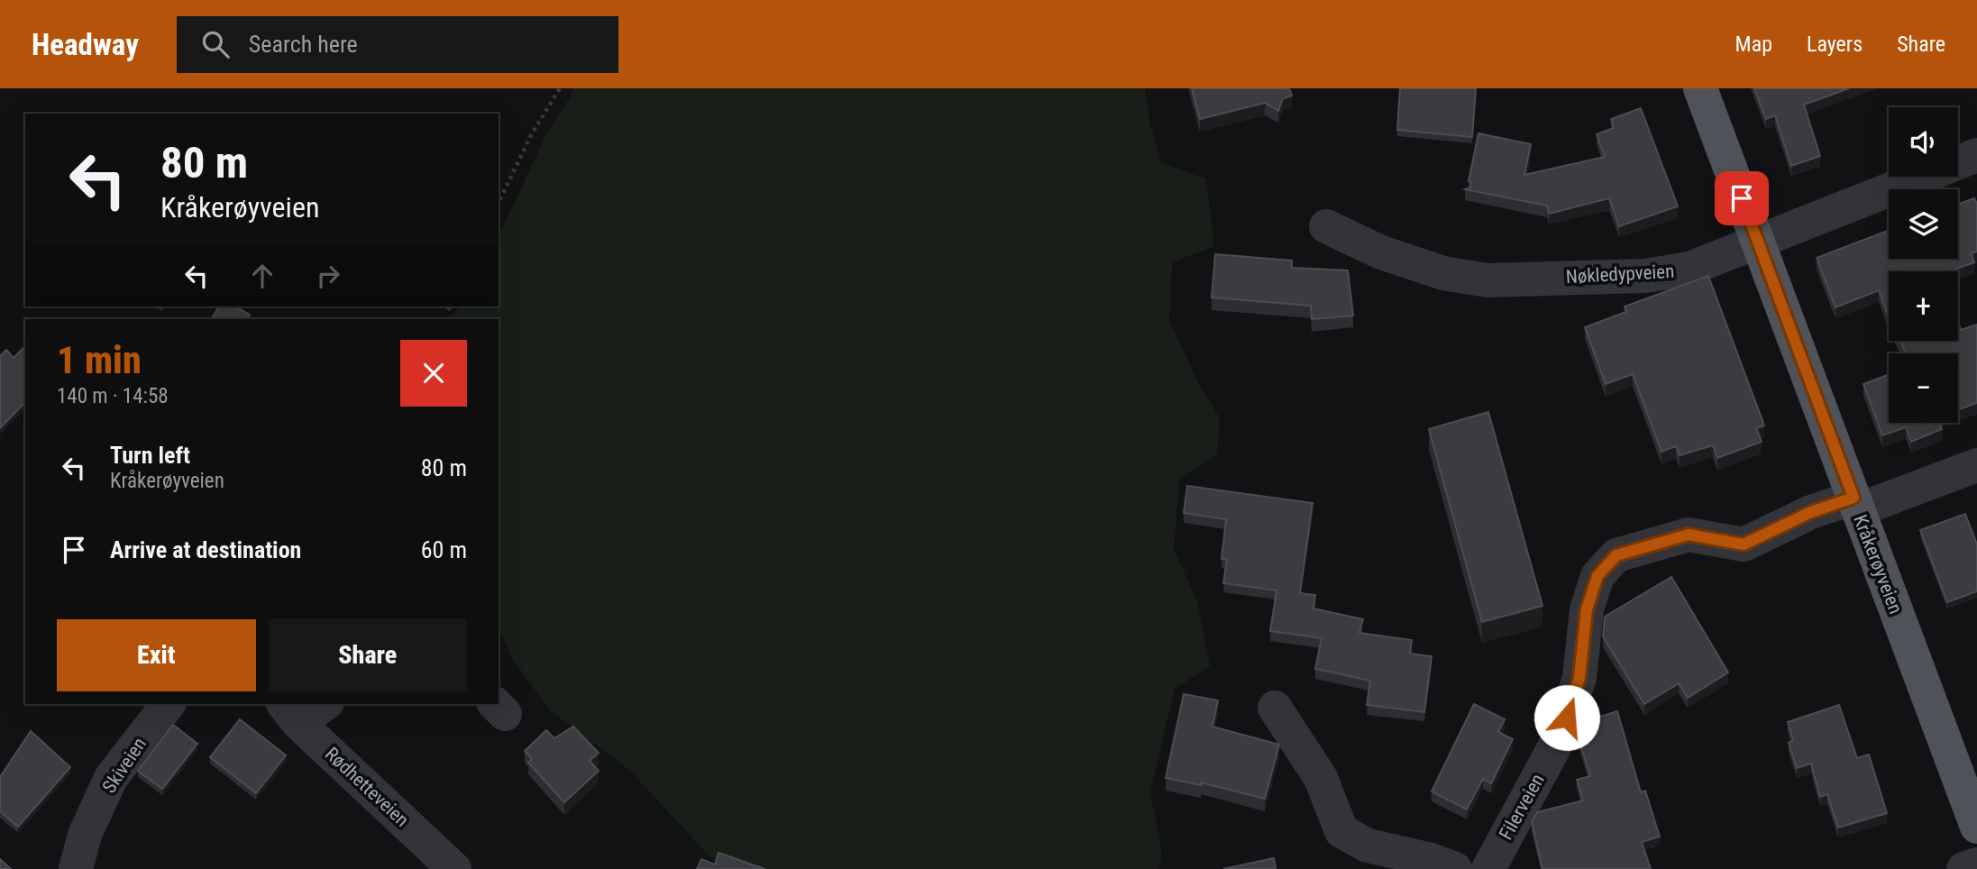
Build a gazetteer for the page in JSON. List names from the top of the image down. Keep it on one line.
{"streets":{"main road":["Kråkerøyveien"],"street":["Nøkledypveien","Skiveien","Rødhetteveien","Filerveien"]},"crossings":[["Nøkledypveien","Kråkerøyveien"],["Kråkerøyveien","Filerveien"]],"page":{"header":"Headway","search":"Search here","nav":["Map","Layers","Share"],"map_buttons":["+","−"],"turn":["80 m","Kråkerøyveien"],"heading":["1 min","140 m · 14:58"],"list":[{"name":"Turn left","note":"Kråkerøyveien","value":"80 m"},{"name":"Arrive at destination","value":"60 m"}],"buttons":["Exit","Share"]}}
